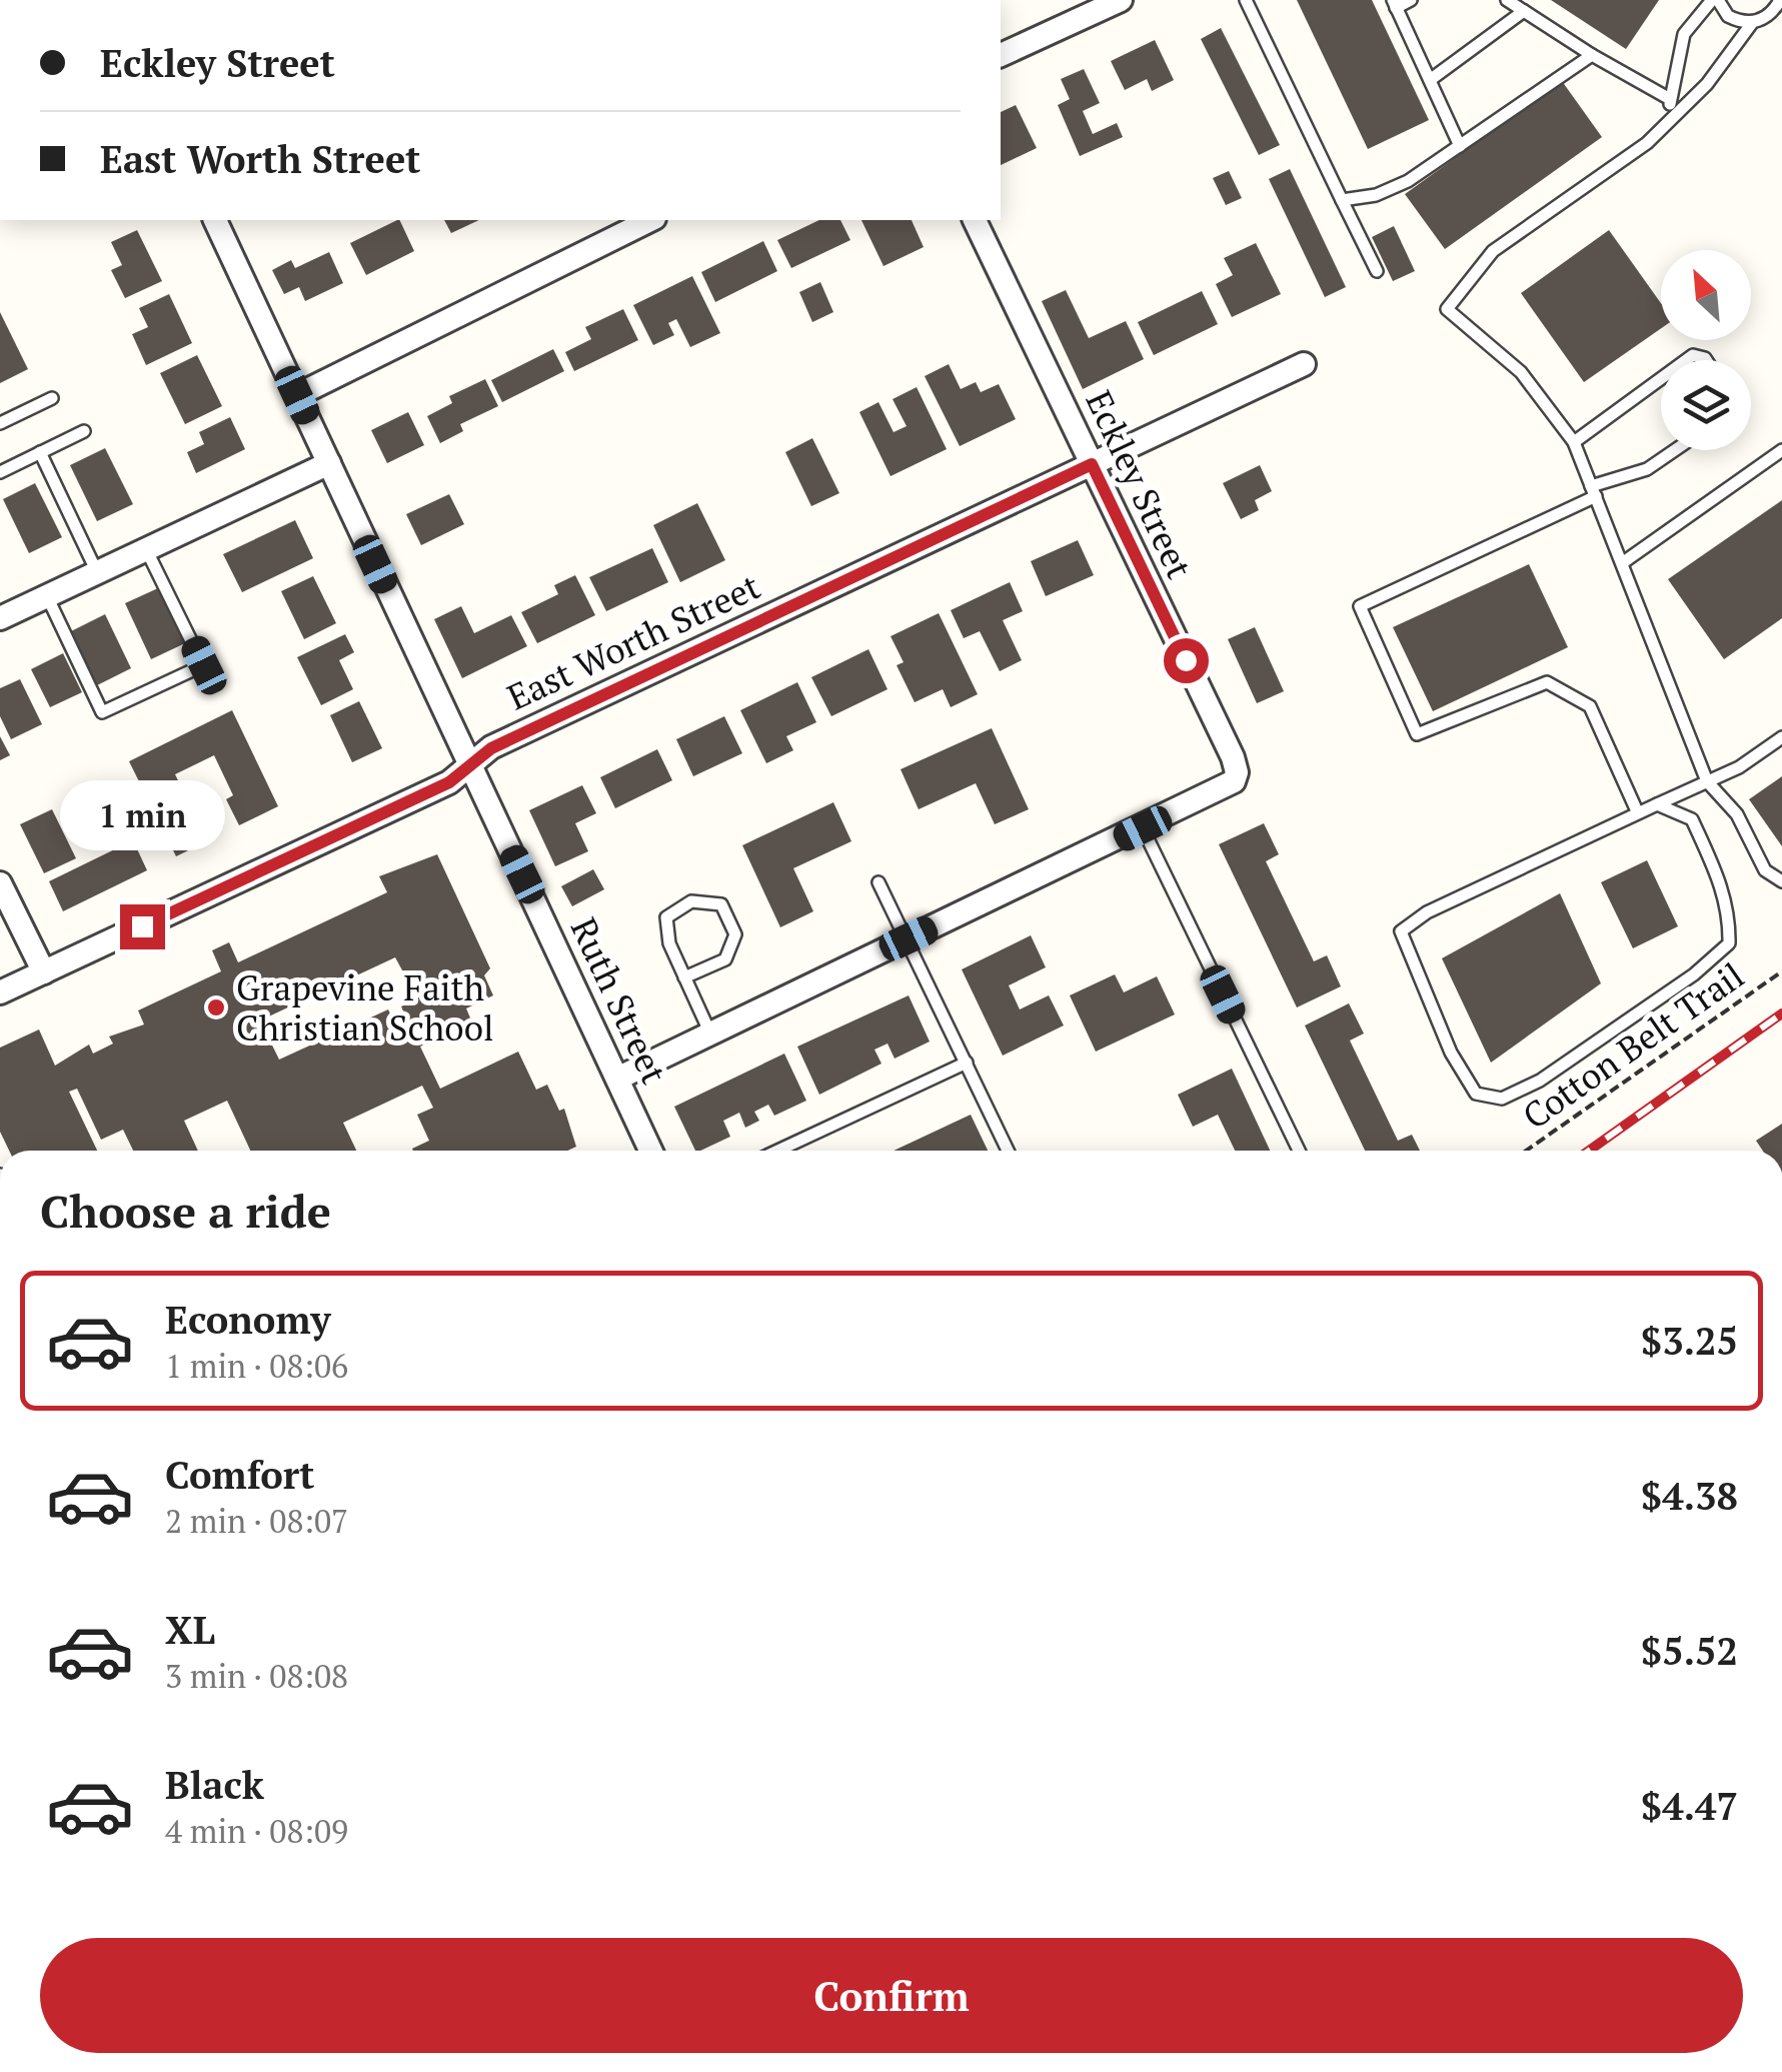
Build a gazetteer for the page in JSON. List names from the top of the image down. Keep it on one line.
{"streets":{"street":["Eckley Street","East Worth Street","Ruth Street"],"path":["Cotton Belt Trail"]},"crossings":[["Eckley Street","East Worth Street"],["East Worth Street","Ruth Street"]],"places":["Grapevine Faith Christian School"],"north":"top left","page":{"banner":["Eckley Street","East Worth Street"],"bubble":"1 min","heading":"Choose a ride","list":[{"name":"Economy","note":"1 min · 08:06","value":"$3.25"},{"name":"Comfort","note":"2 min · 08:07","value":"$4.38"},{"name":"XL","note":"3 min · 08:08","value":"$5.52"},{"name":"Black","note":"4 min · 08:09","value":"$4.47"}],"buttons":"Confirm"}}
